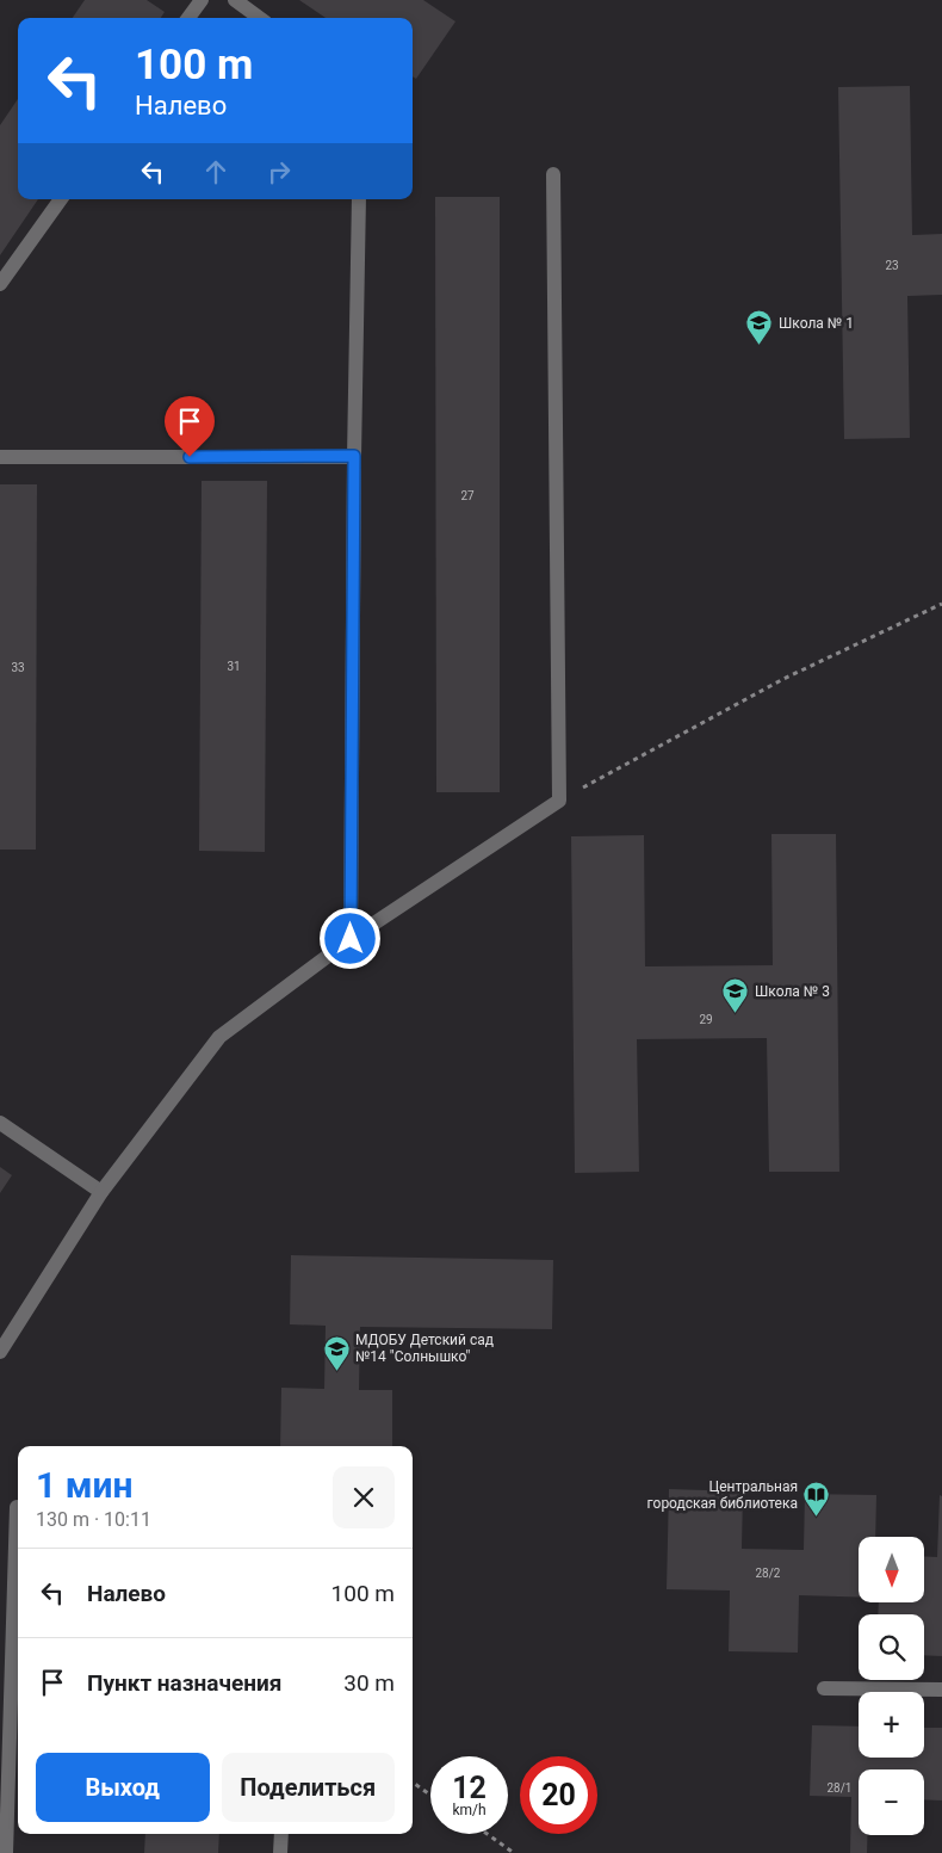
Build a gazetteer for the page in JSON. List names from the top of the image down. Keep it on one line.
{"places":{"school or university":["Школа № 1","Школа № 3","МДОБУ Детский сад №14 \"Солнышко\""],"library":["Центральная городская библиотека"]},"house_numbers":["23","27","31","33","29","28/2","28/1"],"north":"bottom","page":{"turn":["100 m","Налево"],"heading":["1 мин","130 m · 10:11"],"map_buttons":["+","−"],"list":[{"name":"Налево","value":"100 m"},{"name":"Пункт назначения","value":"30 m"}],"buttons":["Выход","Поделиться"],"speed":"12 km/h","limit":"20"}}
